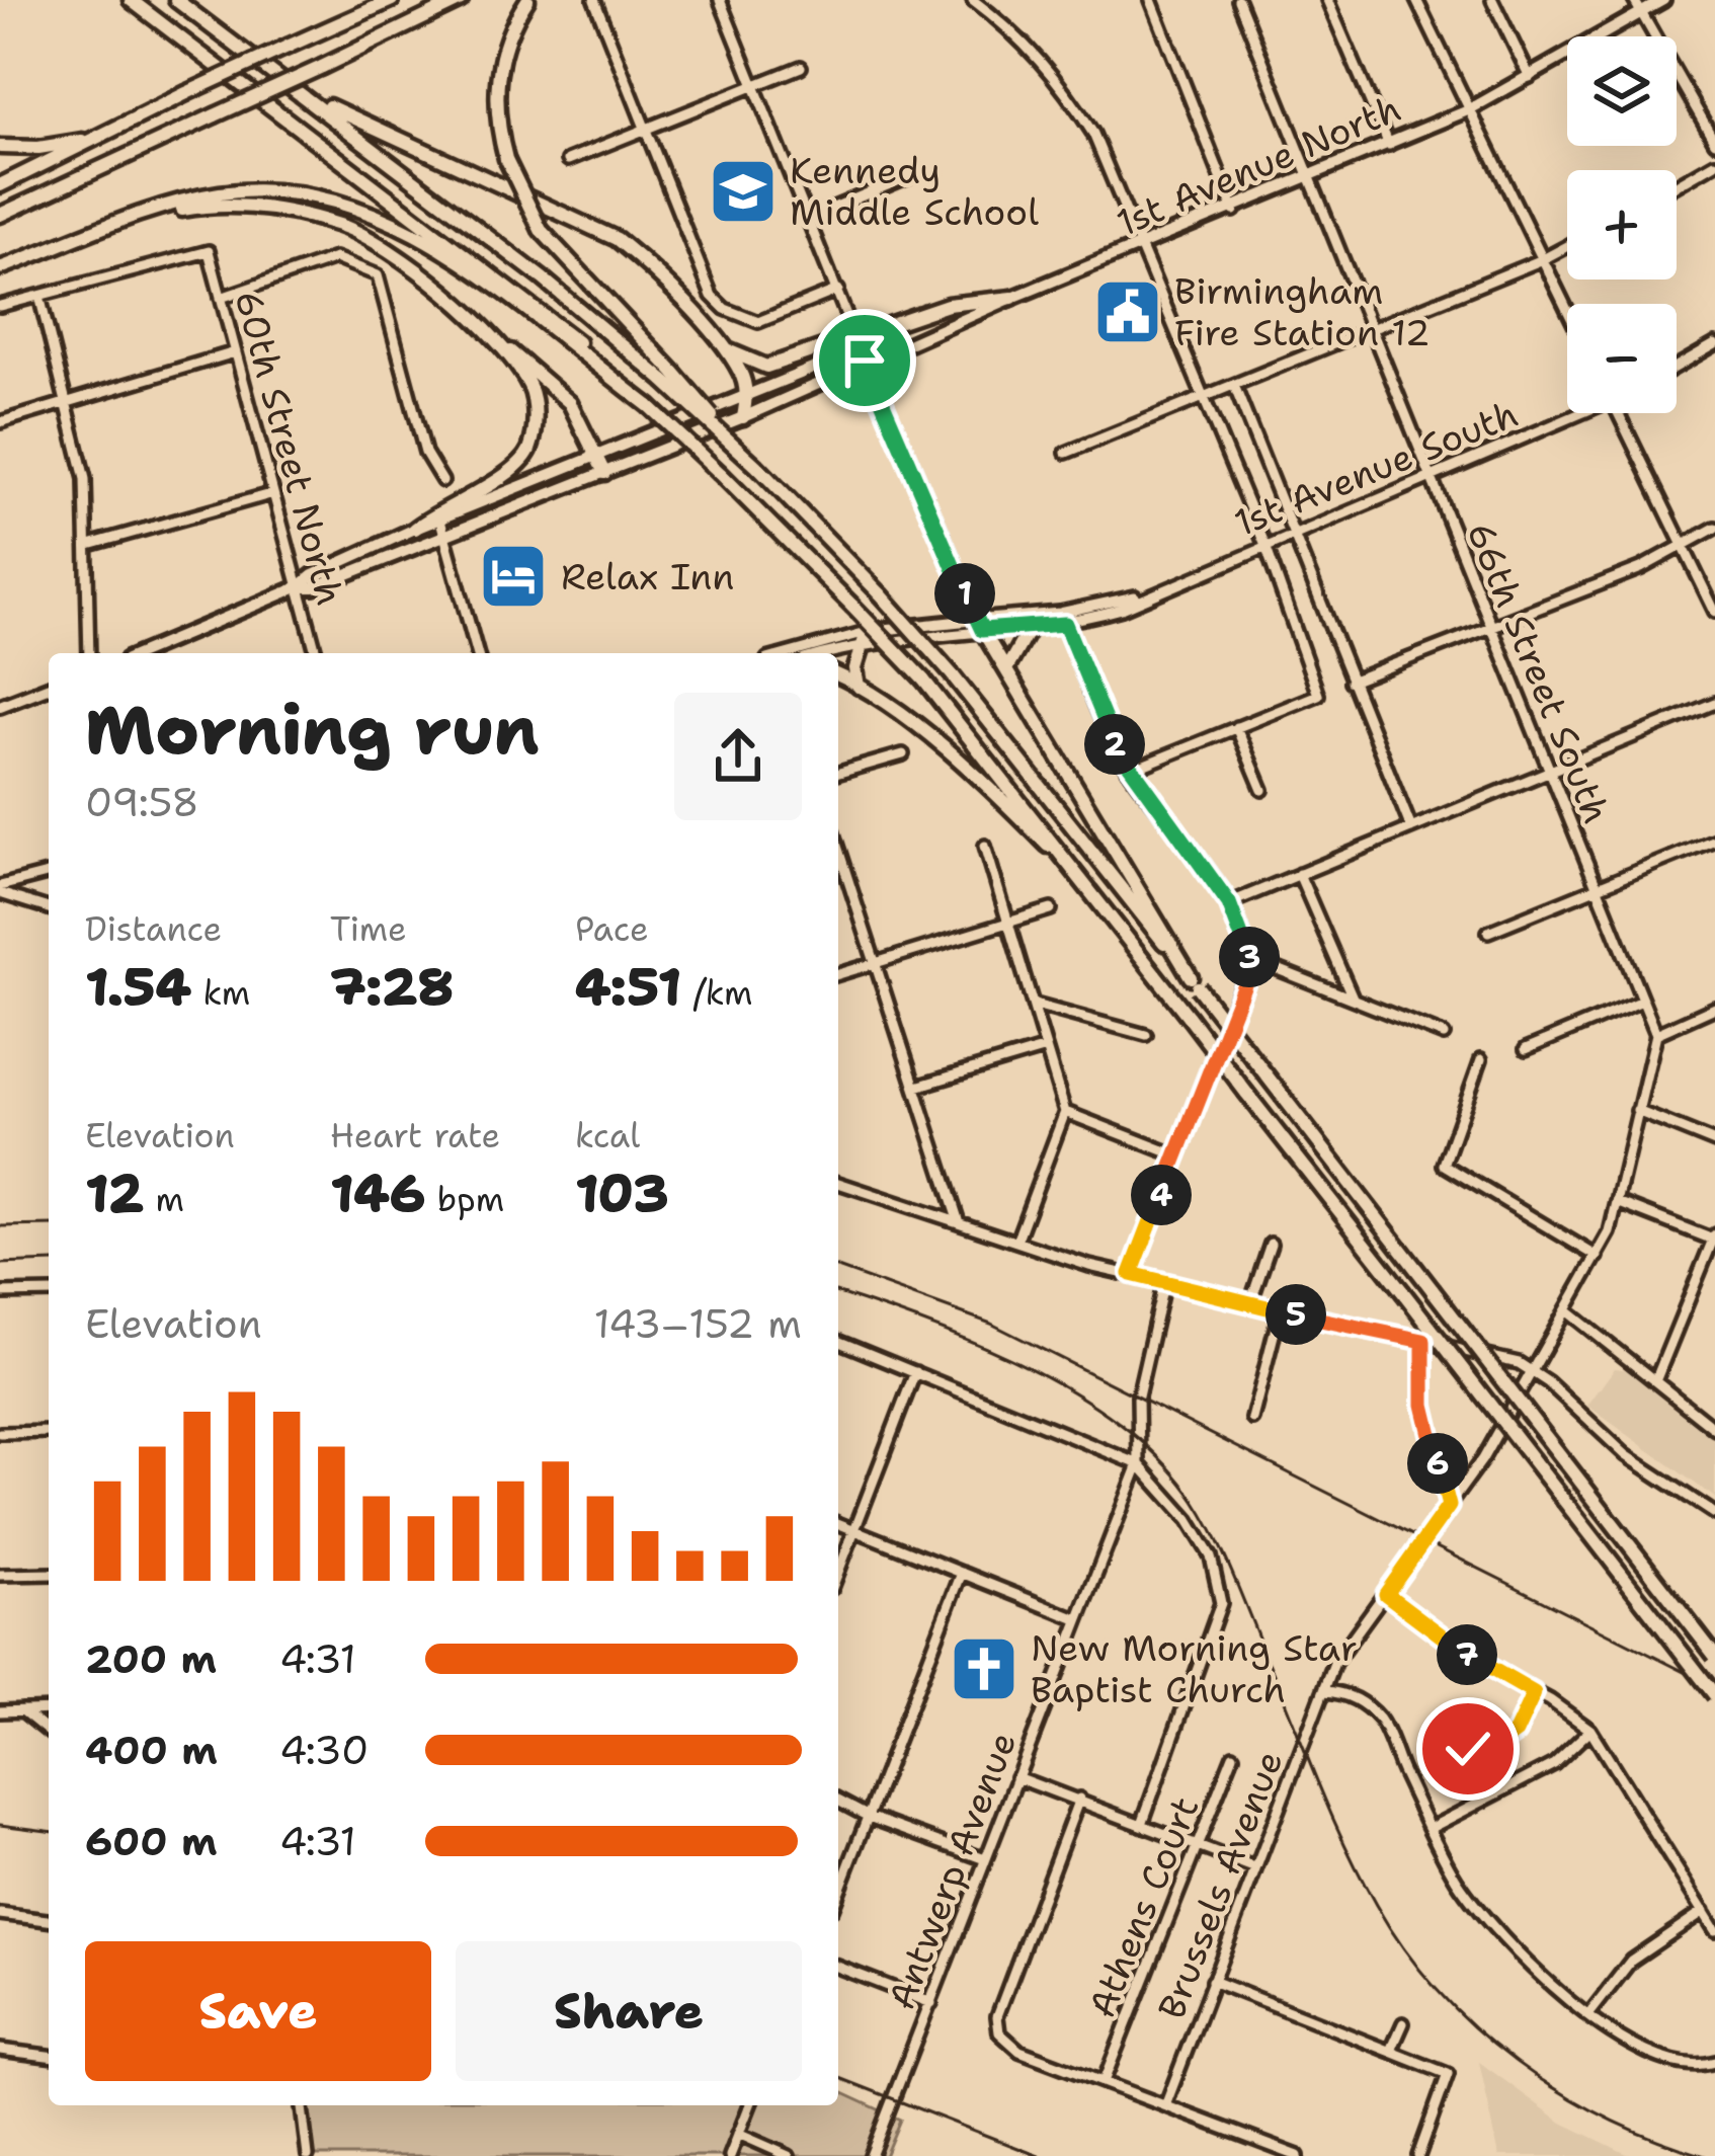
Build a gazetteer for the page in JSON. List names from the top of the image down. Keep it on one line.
{"streets":{"main road":["1st Avenue North","1st Avenue South"],"street":["60th Street North","66th Street South","Antwerp Avenue","Brussels Avenue","Athens Court"]},"crossings":[["1st Avenue North","60th Street North"],["1st Avenue North","66th Street South"],["1st Avenue South","66th Street South"]],"places":{"school or university":["Kennedy Middle School"],"public building":["Birmingham Fire Station 12"],"hotel":["Relax Inn"],"church":["New Morning Star Baptist Church"]},"page":{"map_buttons":["+","−"],"pins":["1","2","3","4","5","6","7"],"heading":["Morning run","09:58"],"stats":[["Distance","1.54 km"],["Time","7:28"],["Pace","4:51 /km"],["Elevation","12 m"],["Heart rate","146 bpm"],["kcal","103"]],"chart":["Elevation","143–152 m"],"list":[{"name":"200 m","note":"4:31"},{"name":"400 m","note":"4:30"},{"name":"600 m","note":"4:31"}],"buttons":["Save","Share"]}}
